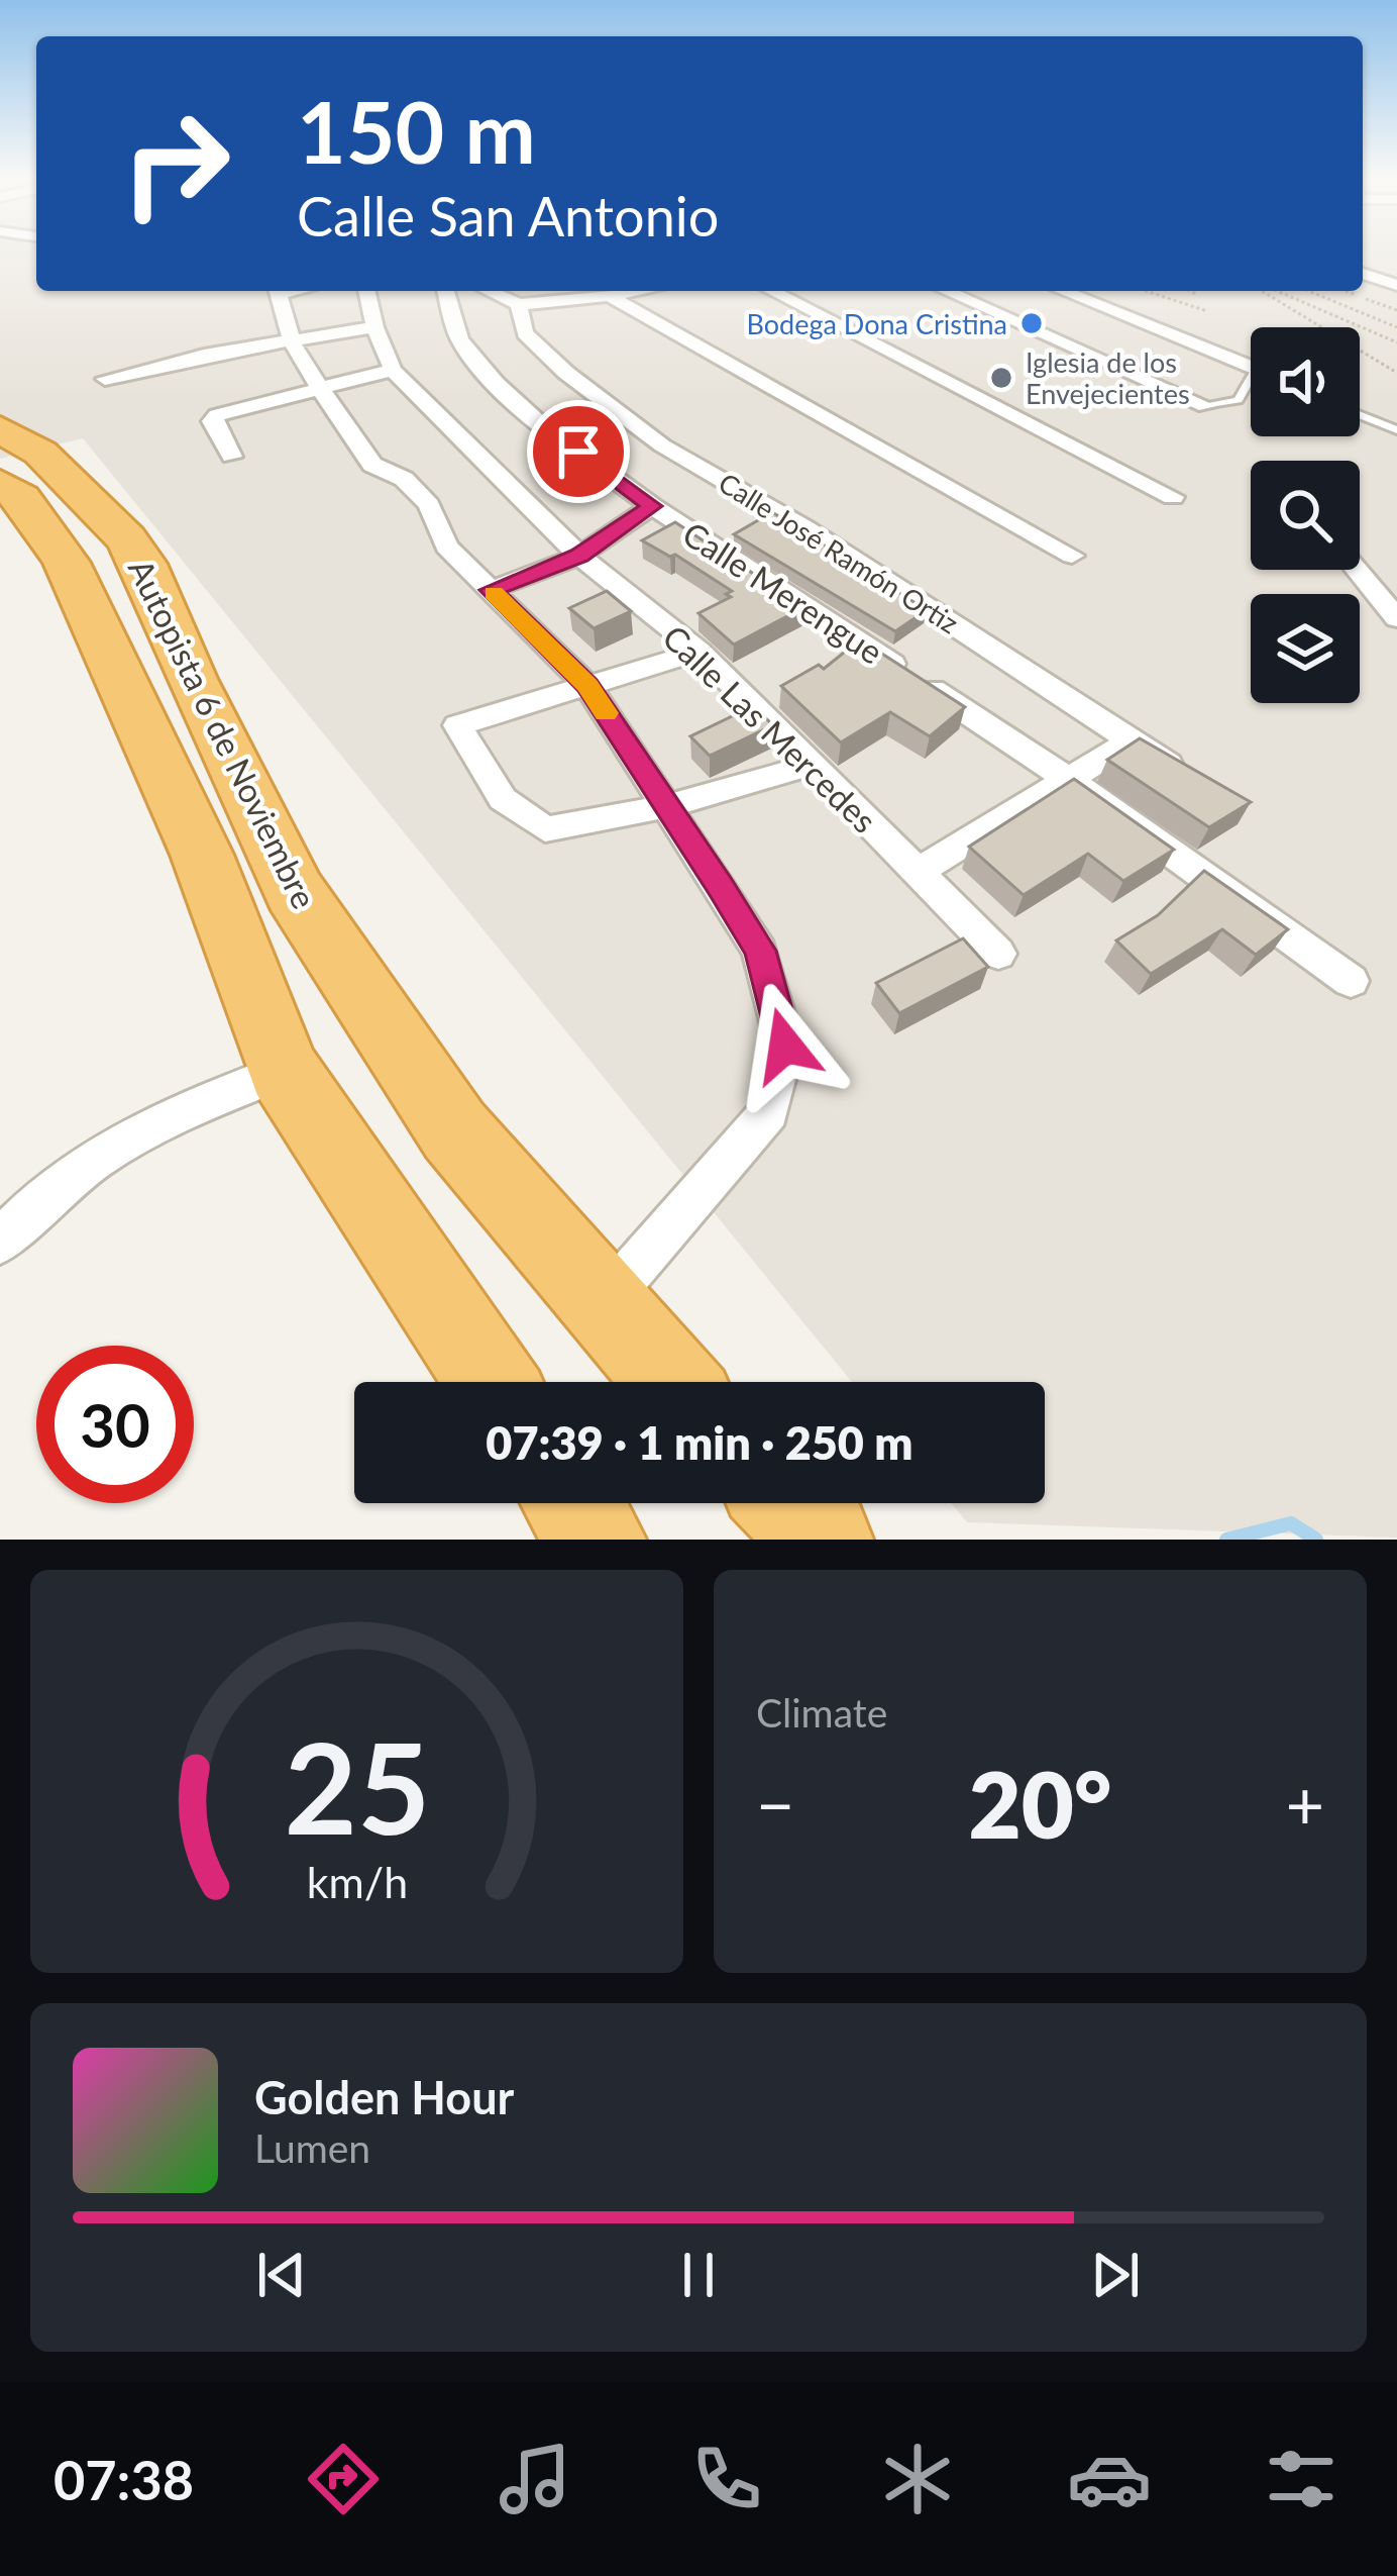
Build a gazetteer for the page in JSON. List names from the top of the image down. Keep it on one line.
{"streets":{"highway":["Autopista 6 de Noviembre"],"street":["Calle José Ramón Ortiz","Calle Merengue","Calle Las Mercedes"]},"places":["Bodega Dona Cristina","Iglesia de los Envejecientes"],"page":{"turn":["150 m","Calle San Antonio"],"limit":"30","trip":"07:39 · 1 min · 250 m","tile":"Climate","heat":["−","20°","+"],"song":["Golden Hour","Lumen"],"tabs":"07:38","gauge":["25","km/h"]}}
